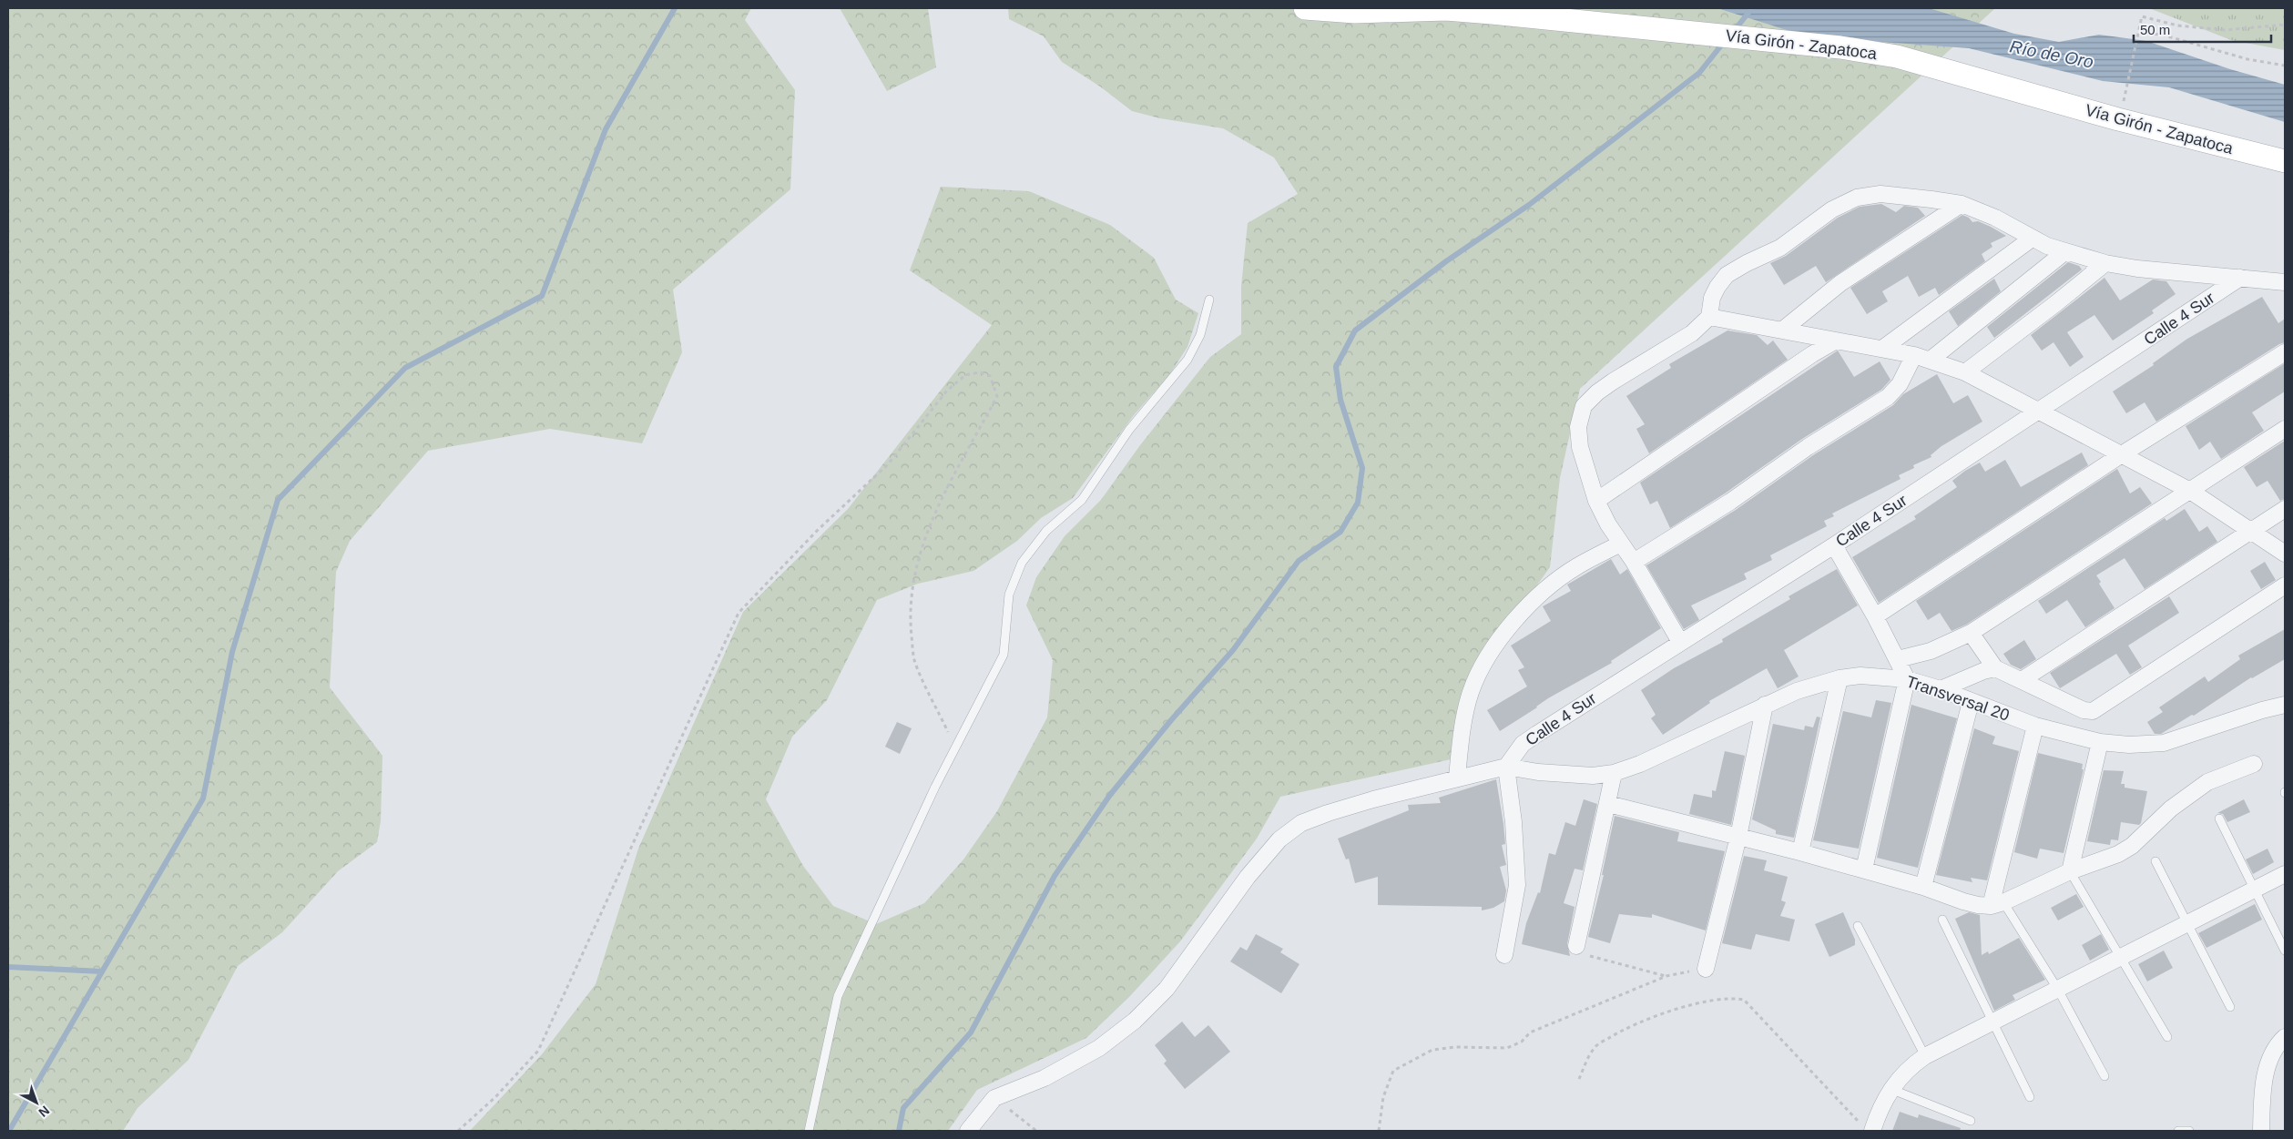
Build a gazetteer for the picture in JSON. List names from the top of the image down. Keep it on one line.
{"streets":{"main road":["Vía Girón - Zapatoca"],"street":["Calle 4 Sur","Transversal 20"]},"crossings":[["Calle 4 Sur","Transversal 20"]],"water":["Río de Oro"],"scale_bar":"50 m","north":"bottom right"}
